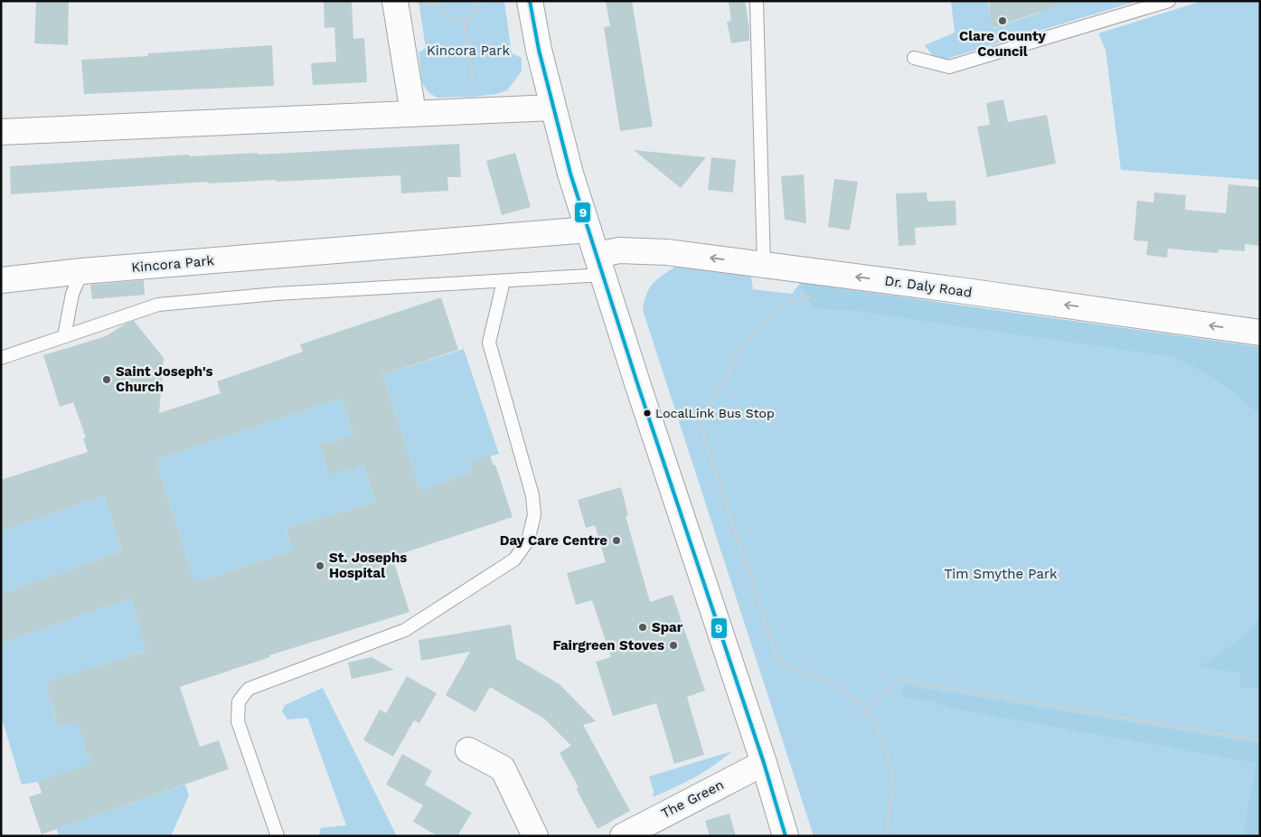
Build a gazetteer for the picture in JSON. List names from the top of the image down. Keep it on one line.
{"streets":{"street":["Kincora Park","Dr. Daly Road","The Green"]},"one_way":["Dr. Daly Road"],"parks":["Kincora Park","Tim Smythe Park"],"places":["Clare County Council","Saint Joseph's Church","LocalLink Bus Stop","Day Care Centre","St. Josephs Hospital","Spar","Fairgreen Stoves"],"lines":["transit line 9"]}
